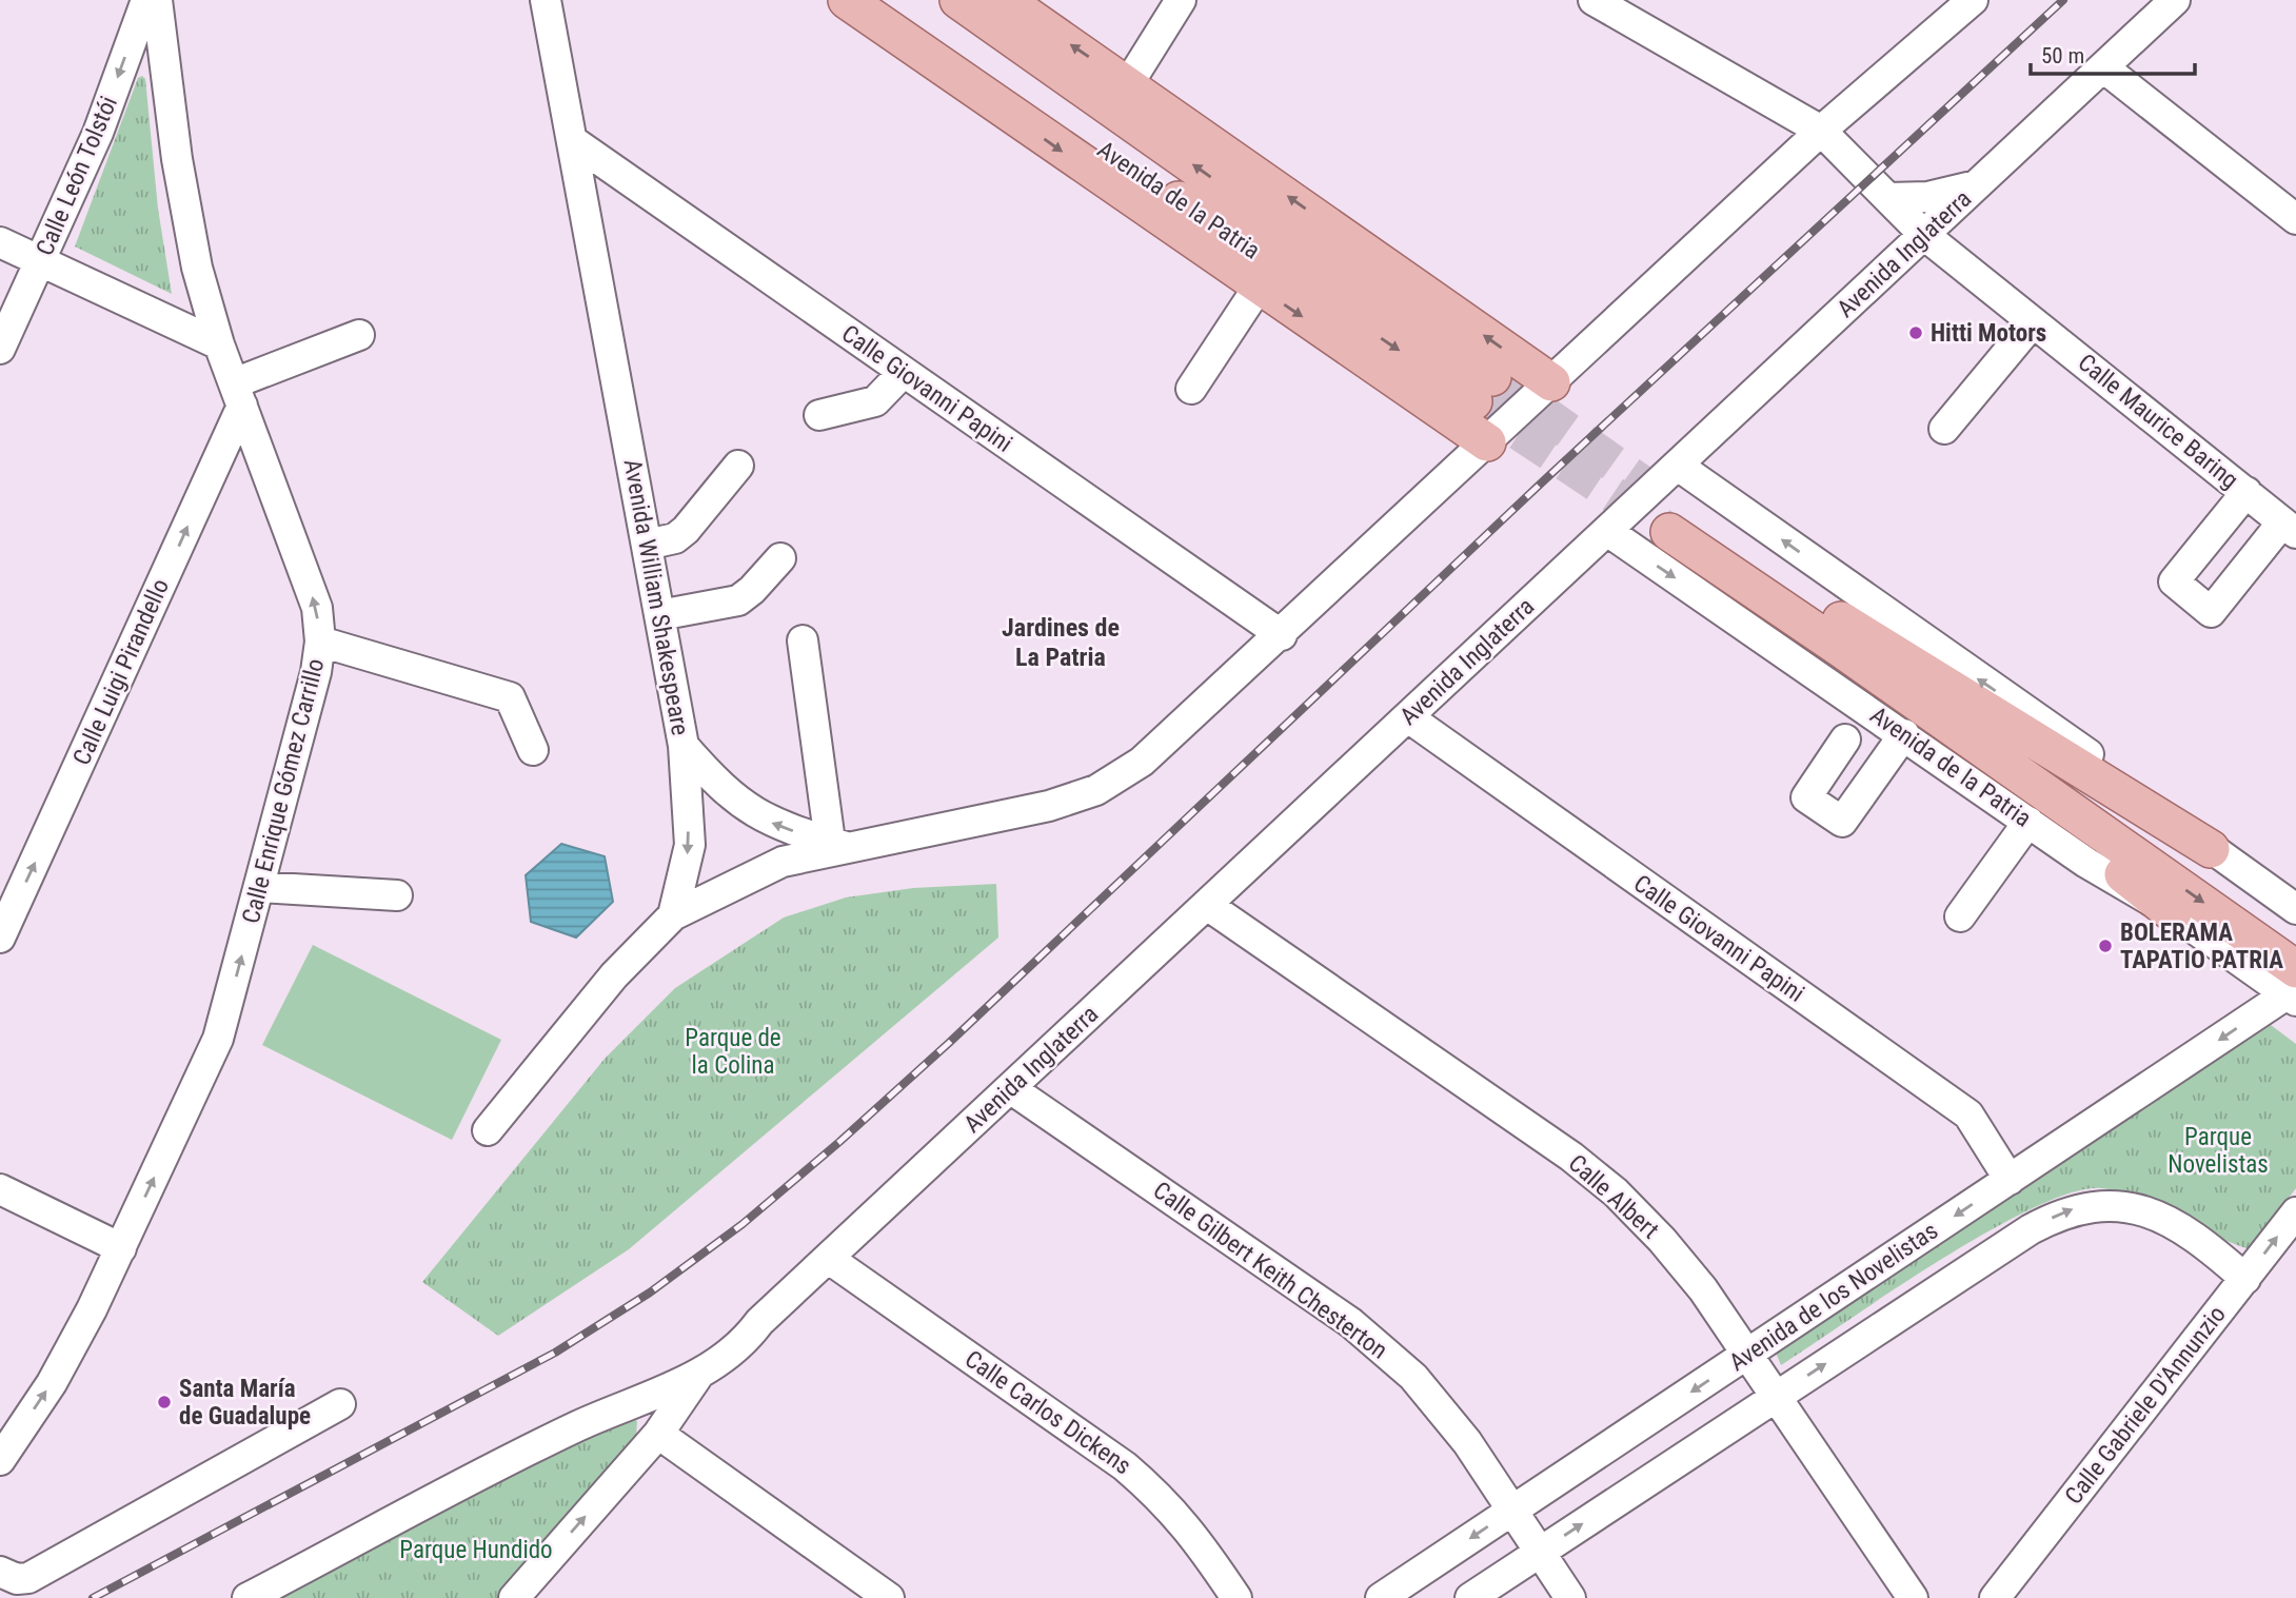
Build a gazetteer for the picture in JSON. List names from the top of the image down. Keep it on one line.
{"streets":{"main road":["Avenida de la Patria"],"street":["Calle León Tolstói","Avenida Inglaterra","Calle Giovanni Papini","Calle Maurice Baring","Avenida William Shakespeare","Calle Luigi Pirandello","Calle Enrique Gómez Carrillo","Calle Albert","Calle Gilbert Keith Chesterton","Avenida de los Novelistas","Calle Gabriele D'Annunzio","Calle Carlos Dickens"]},"crossings":[["Avenida de la Patria","Avenida Inglaterra"],["Avenida de la Patria","Avenida de los Novelistas"],["Avenida Inglaterra","Calle Giovanni Papini"],["Avenida Inglaterra","Calle Maurice Baring"],["Avenida Inglaterra","Calle Albert"],["Avenida Inglaterra","Calle Gilbert Keith Chesterton"],["Avenida Inglaterra","Calle Carlos Dickens"],["Calle Giovanni Papini","Avenida William Shakespeare"],["Calle Giovanni Papini","Avenida de los Novelistas"],["Calle Luigi Pirandello","Calle Enrique Gómez Carrillo"],["Calle Albert","Avenida de los Novelistas"],["Calle Gilbert Keith Chesterton","Avenida de los Novelistas"],["Avenida de los Novelistas","Calle Gabriele D'Annunzio"]],"one_way":["Calle León Tolstói","Calle Luigi Pirandello","Calle Enrique Gómez Carrillo"],"districts":["Jardines de La Patria"],"parks":["Parque de la Colina","Parque Novelistas","Parque Hundido"],"places":["Hitti Motors","BOLERAMA TAPATIO PATRIA","Santa María de Guadalupe"],"scale_bar":"50 m"}
